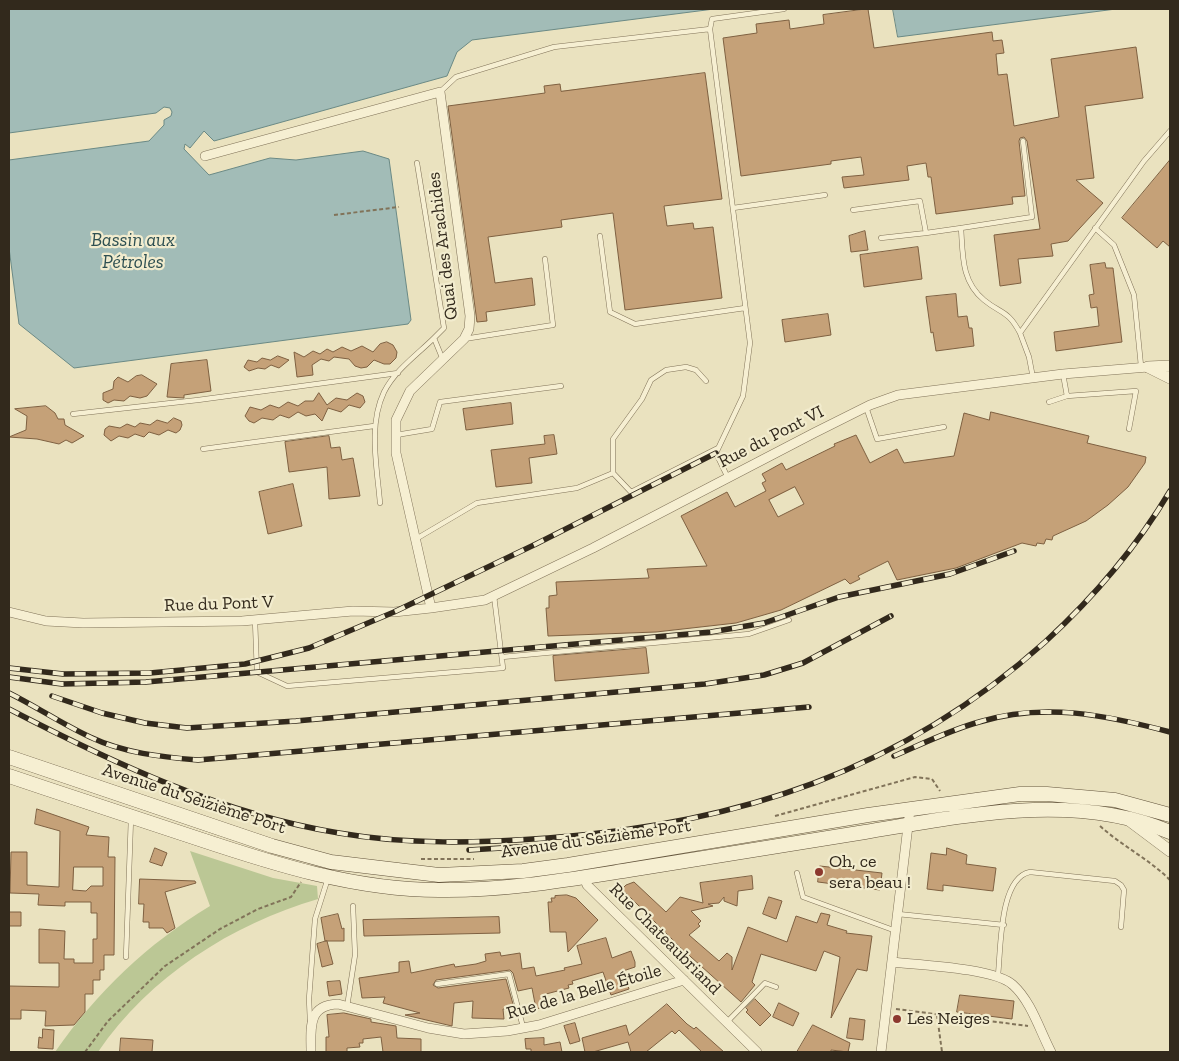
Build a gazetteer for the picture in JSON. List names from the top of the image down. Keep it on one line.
{"streets":{"main road":["Avenue du Seizième Port"],"street":["Quai des Arachides","Rue du Pont VI","Rue du Pont V","Rue Chateaubriand","Rue de la Belle Étoile"]},"crossings":[["Quai des Arachides","Rue du Pont VI"],["Quai des Arachides","Rue du Pont V"],["Rue du Pont VI","Rue du Pont V"],["Avenue du Seizième Port","Rue Chateaubriand"],["Rue Chateaubriand","Rue de la Belle Étoile"]],"water":["Bassin aux Pétroles"],"places":["Oh, ce sera beau !","Les Neiges"]}
